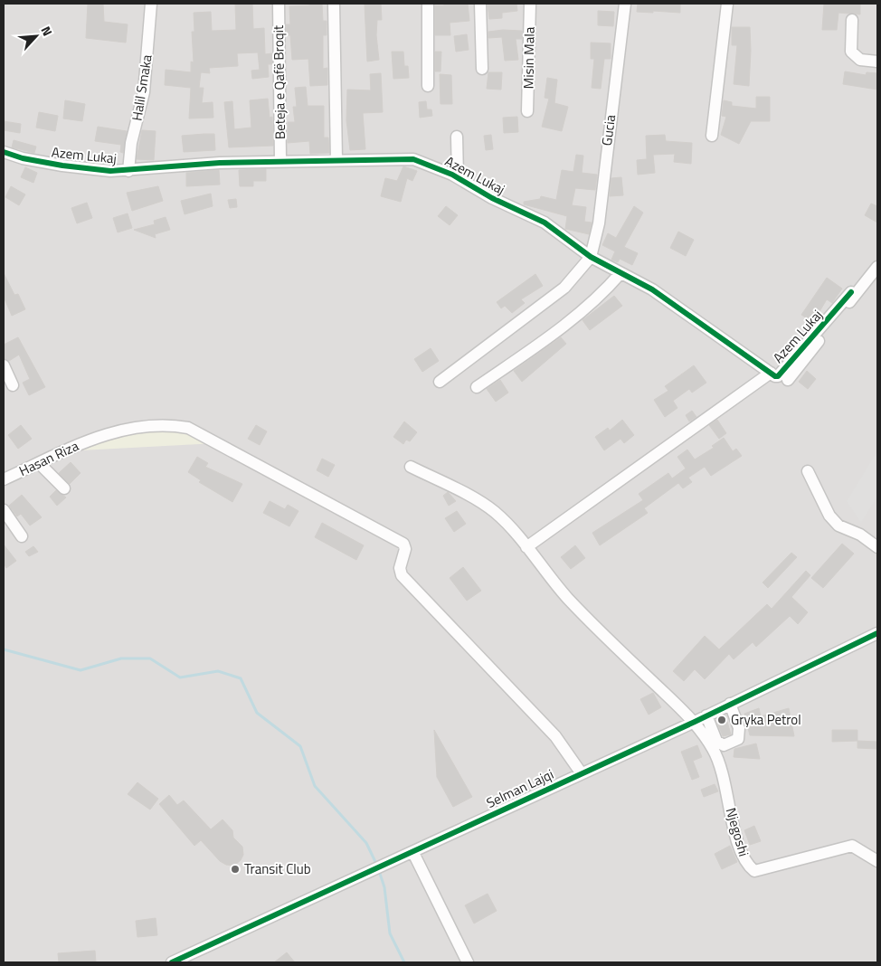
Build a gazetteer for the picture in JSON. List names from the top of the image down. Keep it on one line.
{"streets":{"street":["Misin Mala","Beteja e Qafë Broqit","Halil Smaka","Gucia","Azem Lukaj","Hasan Riza","Selman Lajqi","Njegoshi"]},"crossings":[["Beteja e Qafë Broqit","Azem Lukaj"],["Halil Smaka","Azem Lukaj"],["Gucia","Azem Lukaj"],["Hasan Riza","Selman Lajqi"],["Selman Lajqi","Njegoshi"]],"places":["Gryka Petrol","Transit Club"],"north":"top right"}
